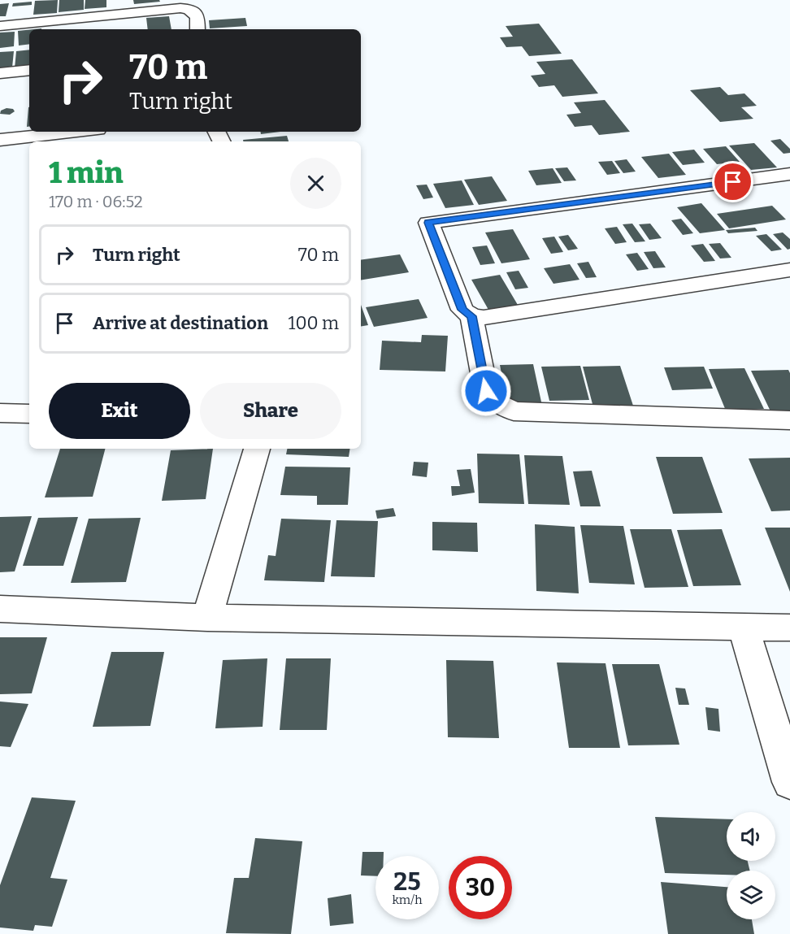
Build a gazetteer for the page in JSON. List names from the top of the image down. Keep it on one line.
{"page":{"turn":["70 m","Turn right"],"heading":["1 min","170 m · 06:52"],"list":[{"name":"Turn right","value":"70 m"},{"name":"Arrive at destination","value":"100 m"}],"buttons":["Exit","Share"],"speed":"25 km/h","limit":"30"}}
